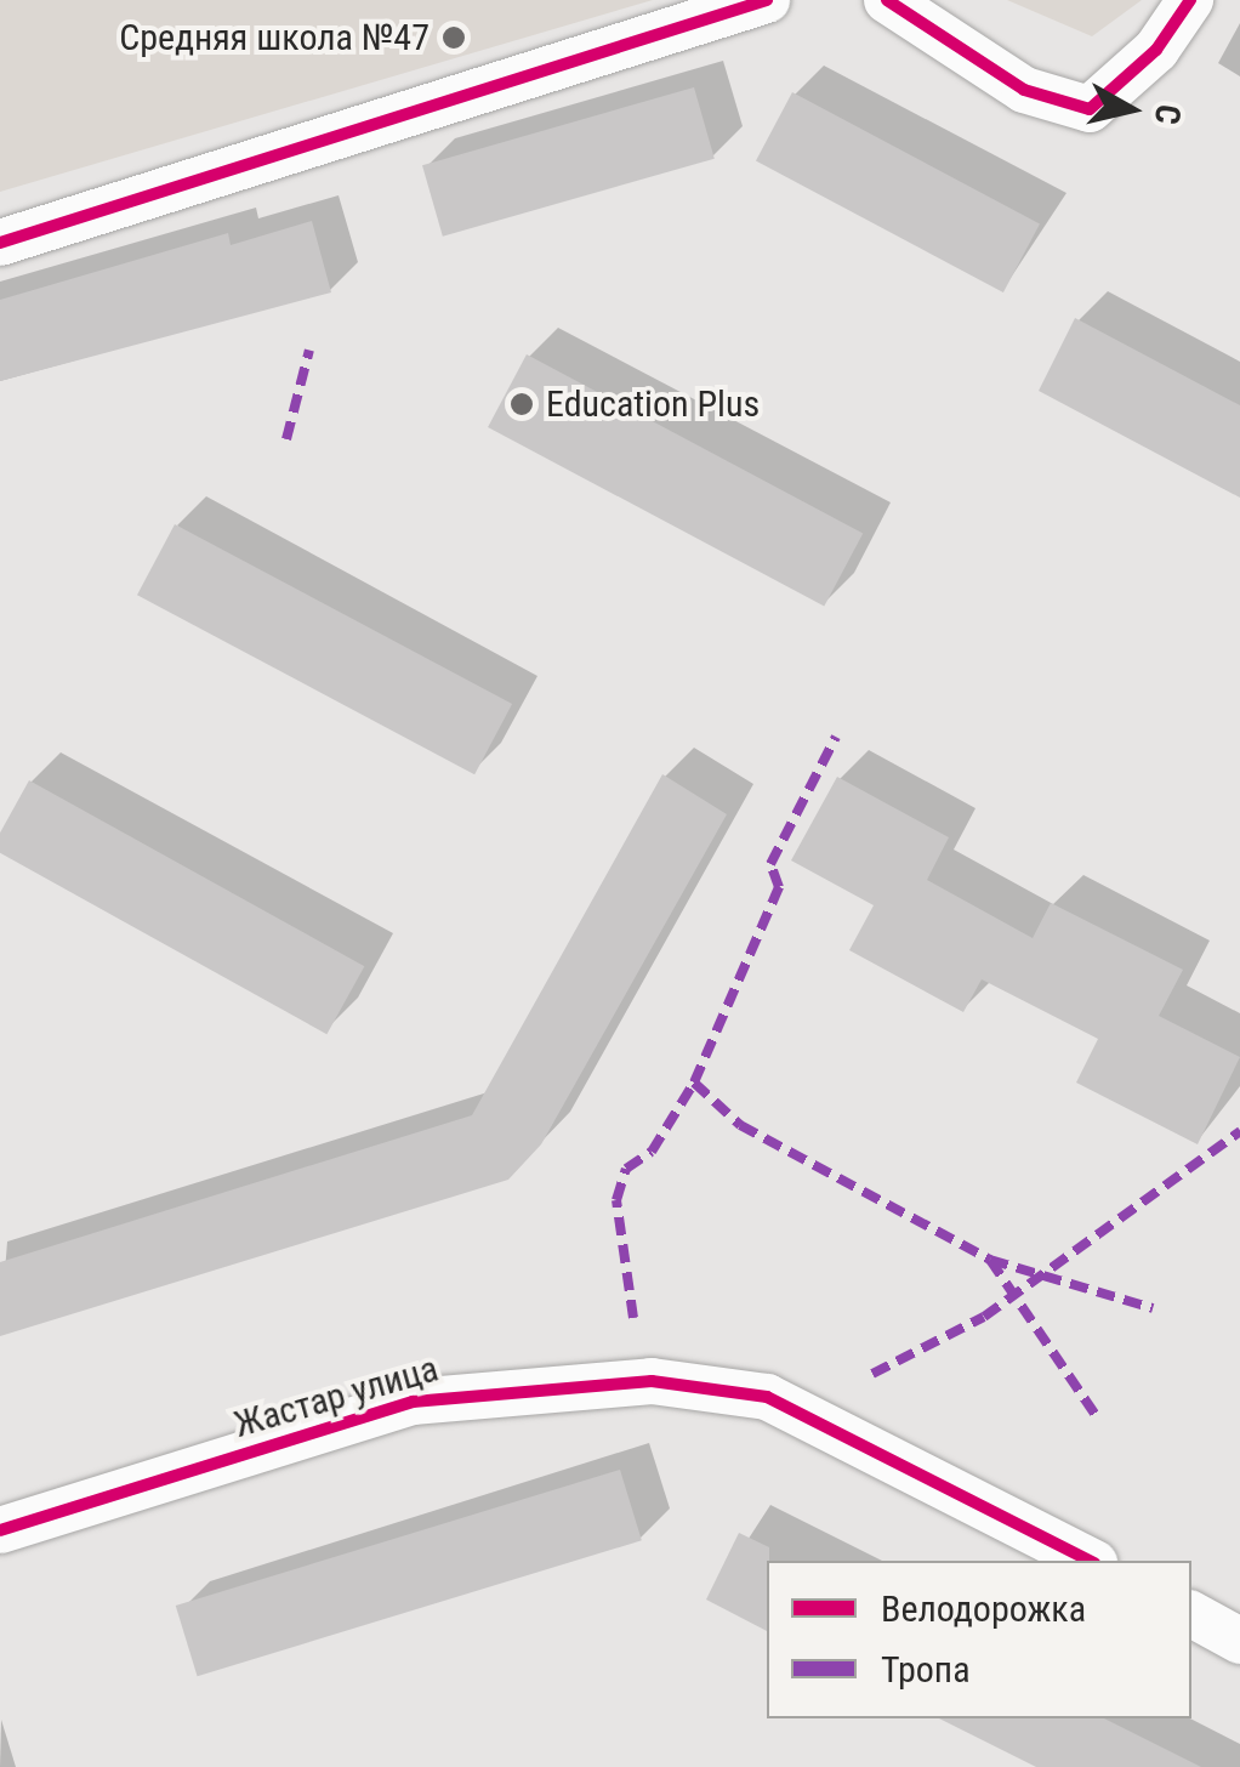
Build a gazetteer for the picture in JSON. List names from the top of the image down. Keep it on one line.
{"streets":{"street":["Жастар улица"]},"places":["Средняя школа №47","Education Plus"],"legend":["Велодорожка","Тропа"],"north":"right"}
